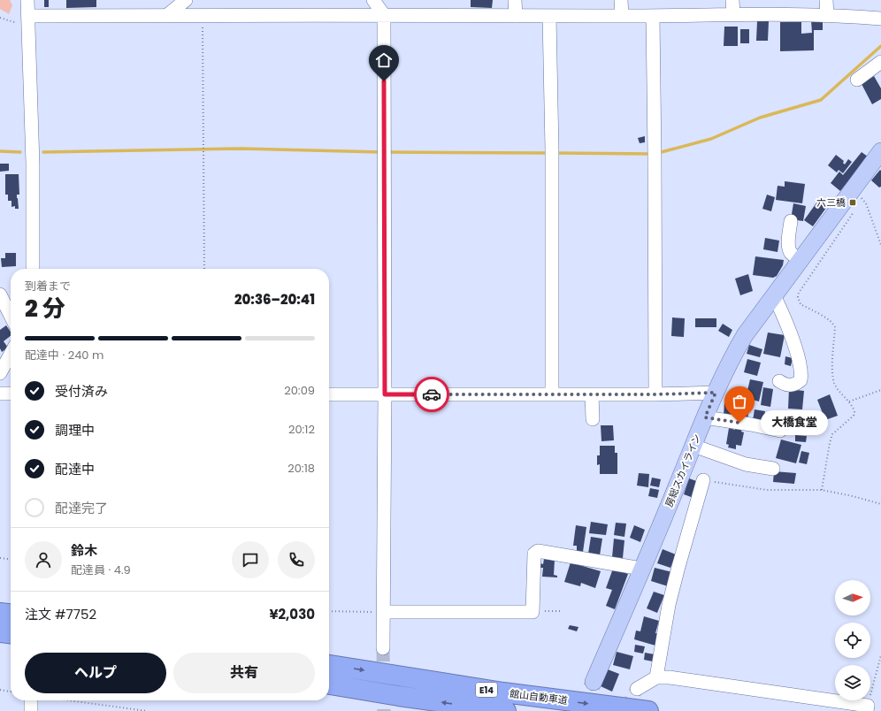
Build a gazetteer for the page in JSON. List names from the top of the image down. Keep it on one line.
{"streets":{"highway":["E14","館山自動車道"],"main road":["房総スカイライン"]},"places":{"transit":["六三橋"],"other":["大橋食堂"]},"north":"right","page":{"heading":["2 分","到着まで","20:36–20:41"],"panel":["鈴木","配達員 · 4.9","注文 #7752","¥2,030"],"bar":"配達中 · 240 m","list":[["受付済み","20:09"],["調理中","20:12"],["配達中","20:18"],"配達完了"],"bubble":"大橋食堂","buttons":["ヘルプ","共有"]}}
